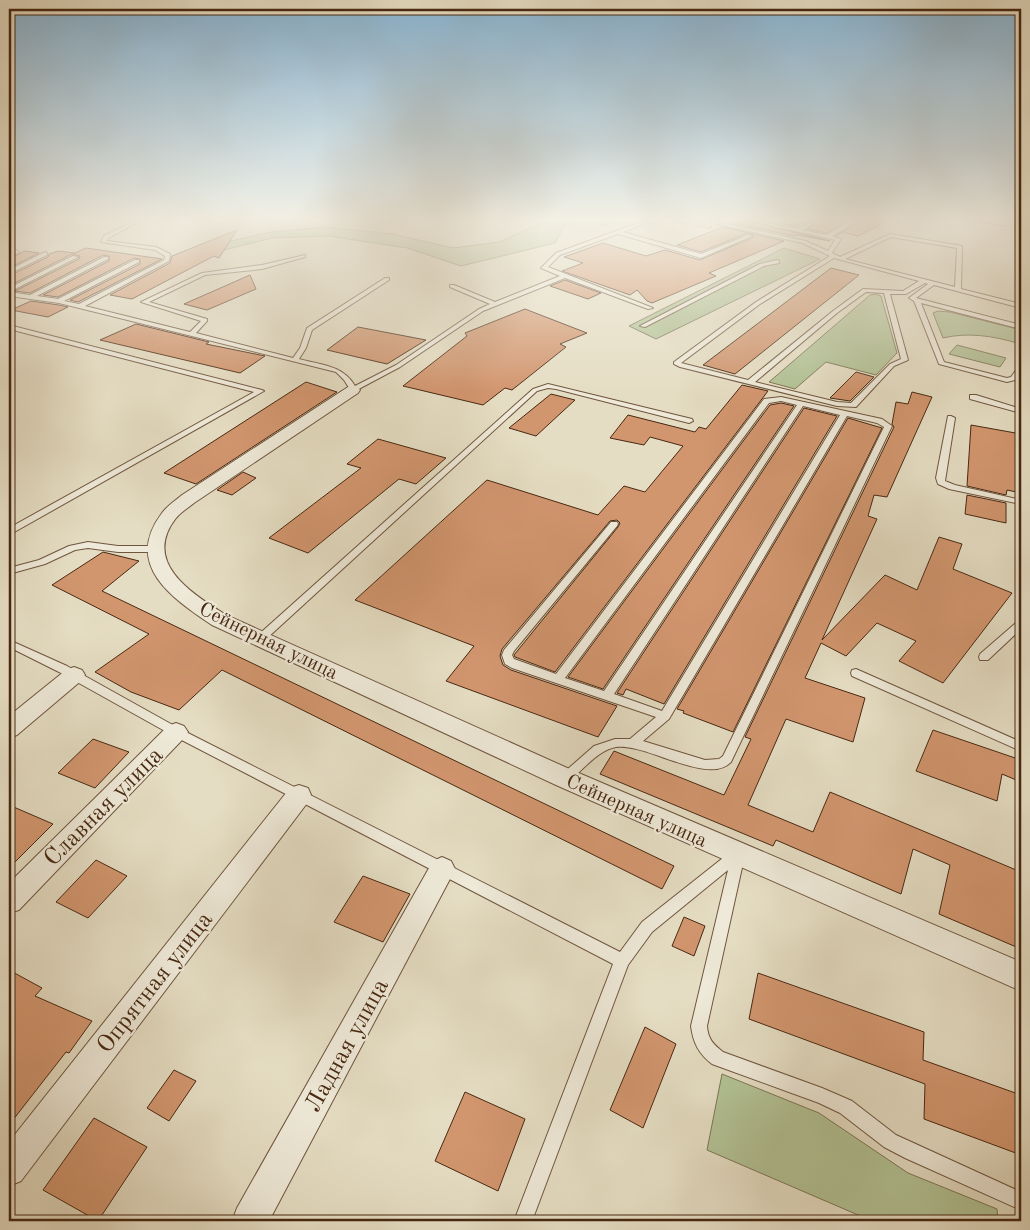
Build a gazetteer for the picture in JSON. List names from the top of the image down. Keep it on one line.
{"streets":{"street":["Сейнерная улица","Славная улица","Опрятная улица","Ладная улица"]}}
